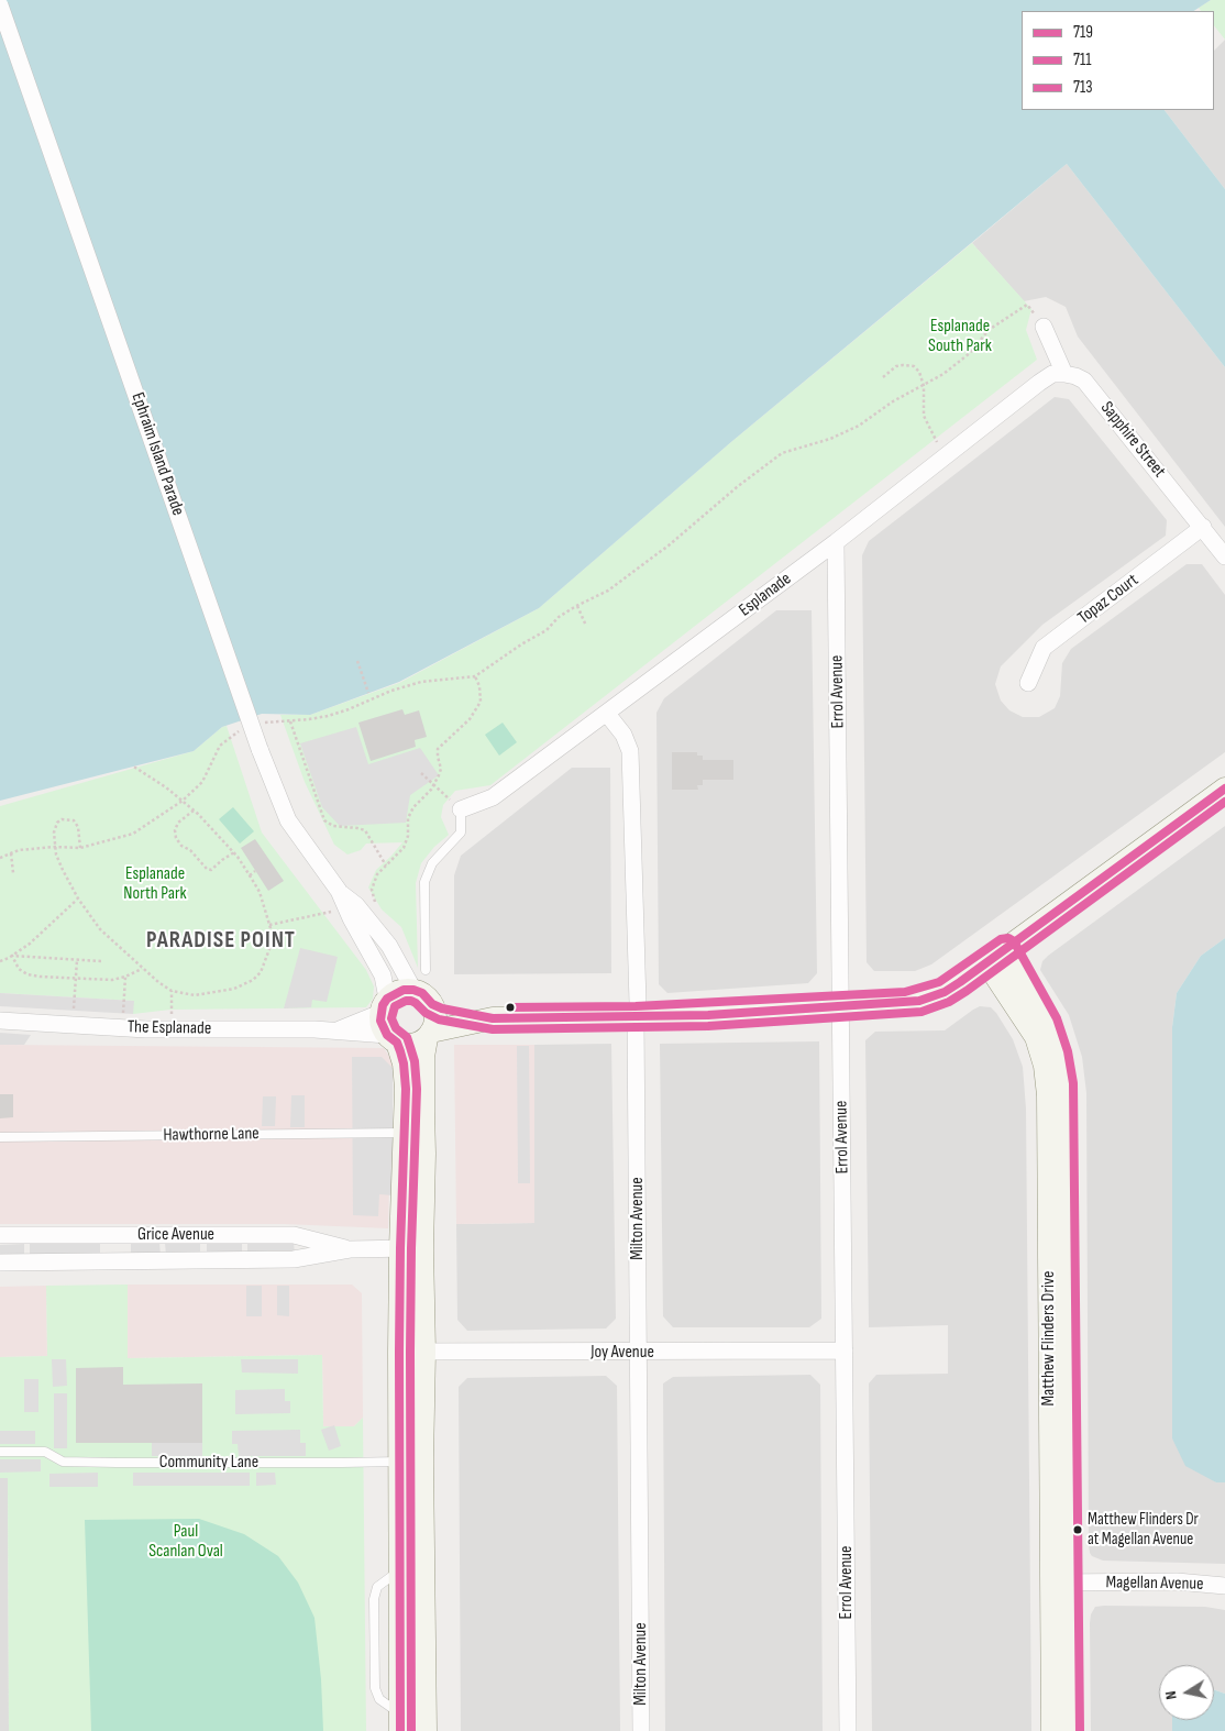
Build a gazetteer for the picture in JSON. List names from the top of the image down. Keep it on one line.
{"streets":{"street":["Sapphire Street","Ephraim Island Parade","Esplanade","Topaz Court","Errol Avenue","The Esplanade","Milton Avenue","Grice Avenue","Matthew Flinders Drive","Joy Avenue","Magellan Avenue"],"lane":["Hawthorne Lane","Community Lane"]},"crossings":[["Sapphire Street","Esplanade"],["Sapphire Street","Topaz Court"],["Ephraim Island Parade","The Esplanade"],["Esplanade","Errol Avenue"],["Esplanade","Milton Avenue"],["Errol Avenue","Joy Avenue"],["Milton Avenue","Joy Avenue"],["Matthew Flinders Drive","Magellan Avenue"]],"districts":["PARADISE POINT"],"parks":["Esplanade South Park","Esplanade North Park","Paul Scanlan Oval"],"places":["Matthew Flinders Dr at Magellan Avenue"],"lines":["transit line 719","transit line 711","transit line 713"],"legend":["719","711","713"],"north":"left"}
